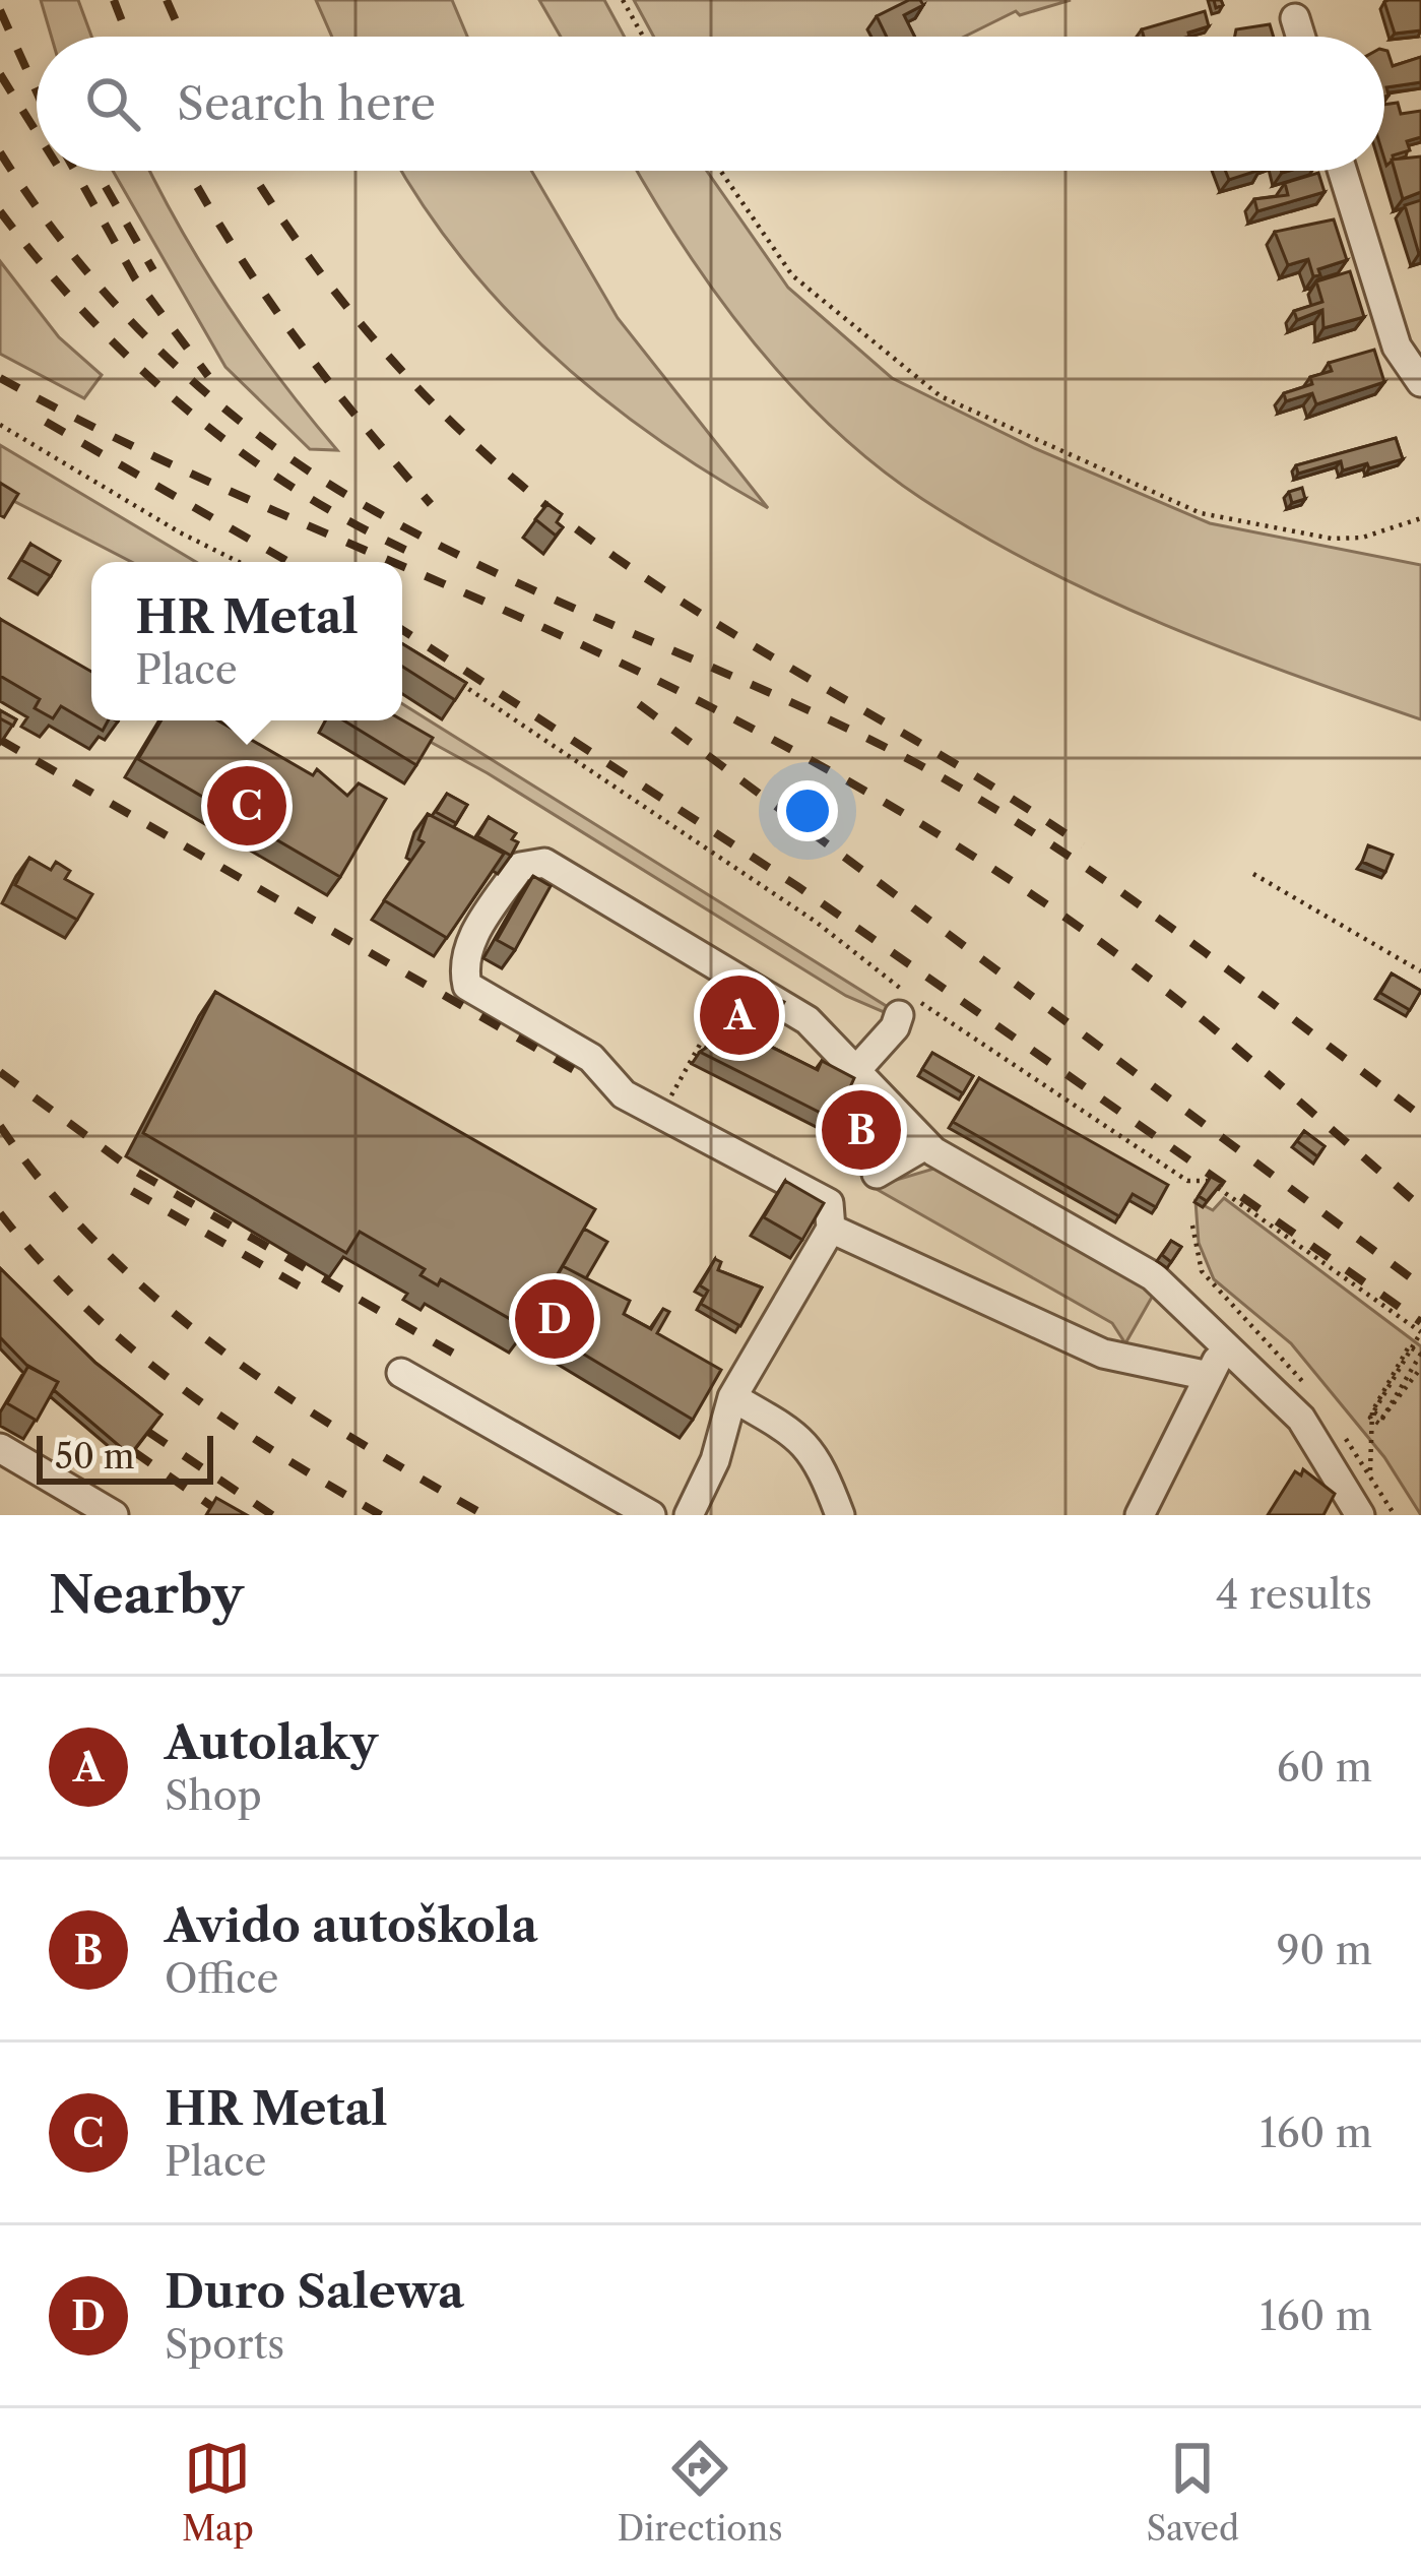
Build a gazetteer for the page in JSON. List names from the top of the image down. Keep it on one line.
{"scale_bar":"50 m","page":{"search":"Search here","popup":["HR Metal","Place"],"pins":["C","A","B","D"],"scale":"50 m","heading":["Nearby","4 results"],"list":[{"mark":"A","name":"Autolaky","note":"Shop","value":"60 m"},{"mark":"B","name":"Avido autoškola","note":"Office","value":"90 m"},{"mark":"C","name":"HR Metal","note":"Place","value":"160 m"},{"mark":"D","name":"Duro Salewa","note":"Sports","value":"160 m"}],"nav":["Map","Directions","Saved"]}}
